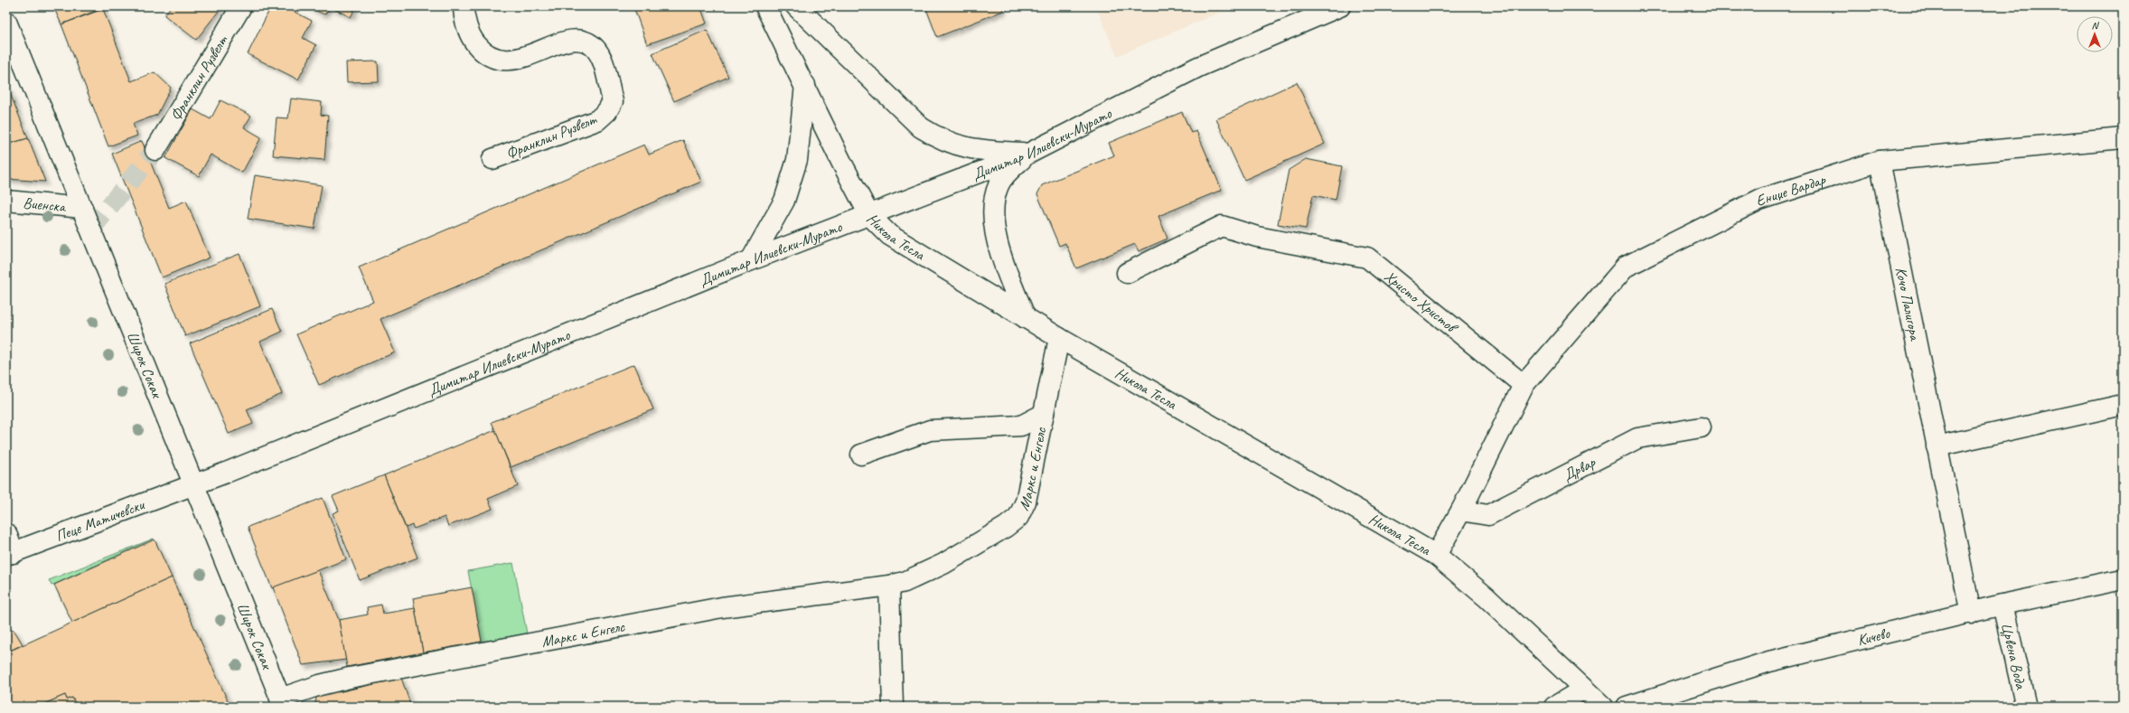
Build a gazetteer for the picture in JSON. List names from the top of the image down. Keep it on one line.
{"streets":{"street":["Франклин Рузвелт","Димитар Илиевски-Мурато","Ениџе Вардар","Виенска","Никола Тесла","Христо Христов","Кочо Палигора","Широк Сокак","Маркс и Енгелс","Дрвар","Пеце Матичевски","Кичево","Црвена Вода"]},"crossings":[["Димитар Илиевски-Мурато","Никола Тесла"],["Димитар Илиевски-Мурато","Широк Сокак"],["Димитар Илиевски-Мурато","Пеце Матичевски"],["Ениџе Вардар","Христо Христов"],["Ениџе Вардар","Кочо Палигора"],["Виенска","Широк Сокак"],["Никола Тесла","Маркс и Енгелс"],["Кочо Палигора","Кичево"],["Широк Сокак","Маркс и Енгелс"],["Широк Сокак","Пеце Матичевски"],["Кичево","Црвена Вода"]],"north":"top"}
